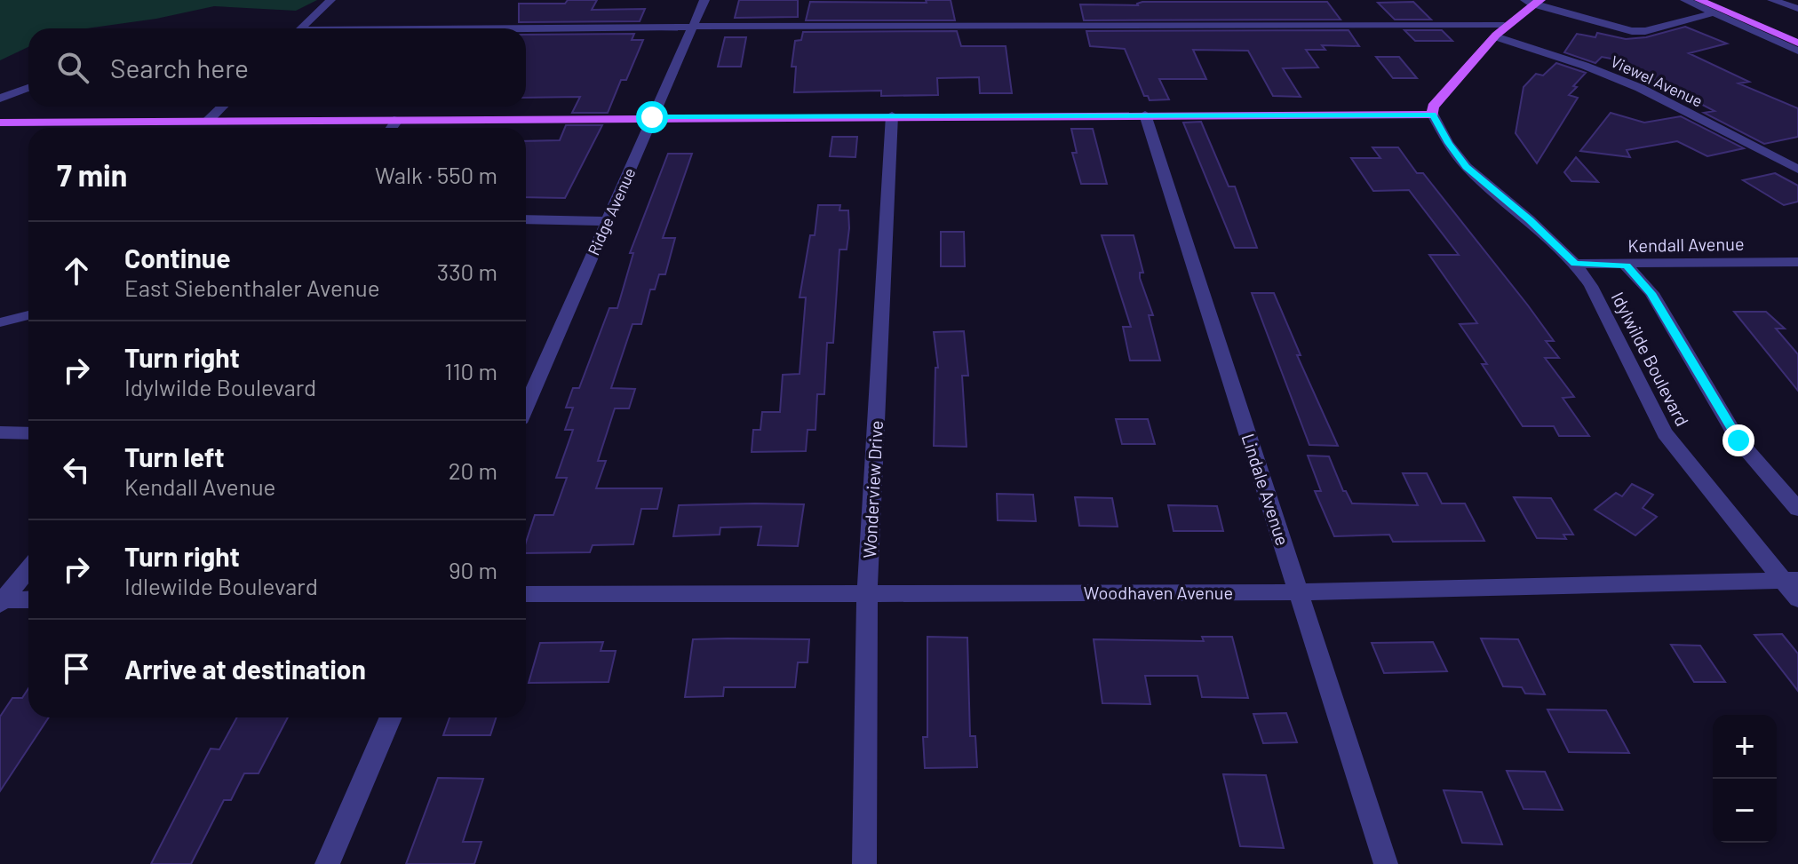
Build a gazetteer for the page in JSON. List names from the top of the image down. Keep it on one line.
{"streets":{"street":["Viewel Avenue","Ridge Avenue","Kendall Avenue","Idylwilde Boulevard","Wonderview Drive","Lindale Avenue","Woodhaven Avenue"]},"crossings":[["Kendall Avenue","Idylwilde Boulevard"],["Idylwilde Boulevard","Woodhaven Avenue"],["Wonderview Drive","Woodhaven Avenue"],["Lindale Avenue","Woodhaven Avenue"]],"page":{"search":"Search here","heading":["7 min","Walk · 550 m"],"list":[["Continue","East Siebenthaler Avenue","330 m"],["Turn right","Idylwilde Boulevard","110 m"],["Turn left","Kendall Avenue","20 m"],["Turn right","Idlewilde Boulevard","90 m"],"Arrive at destination"],"map_buttons":["+","−"]}}
